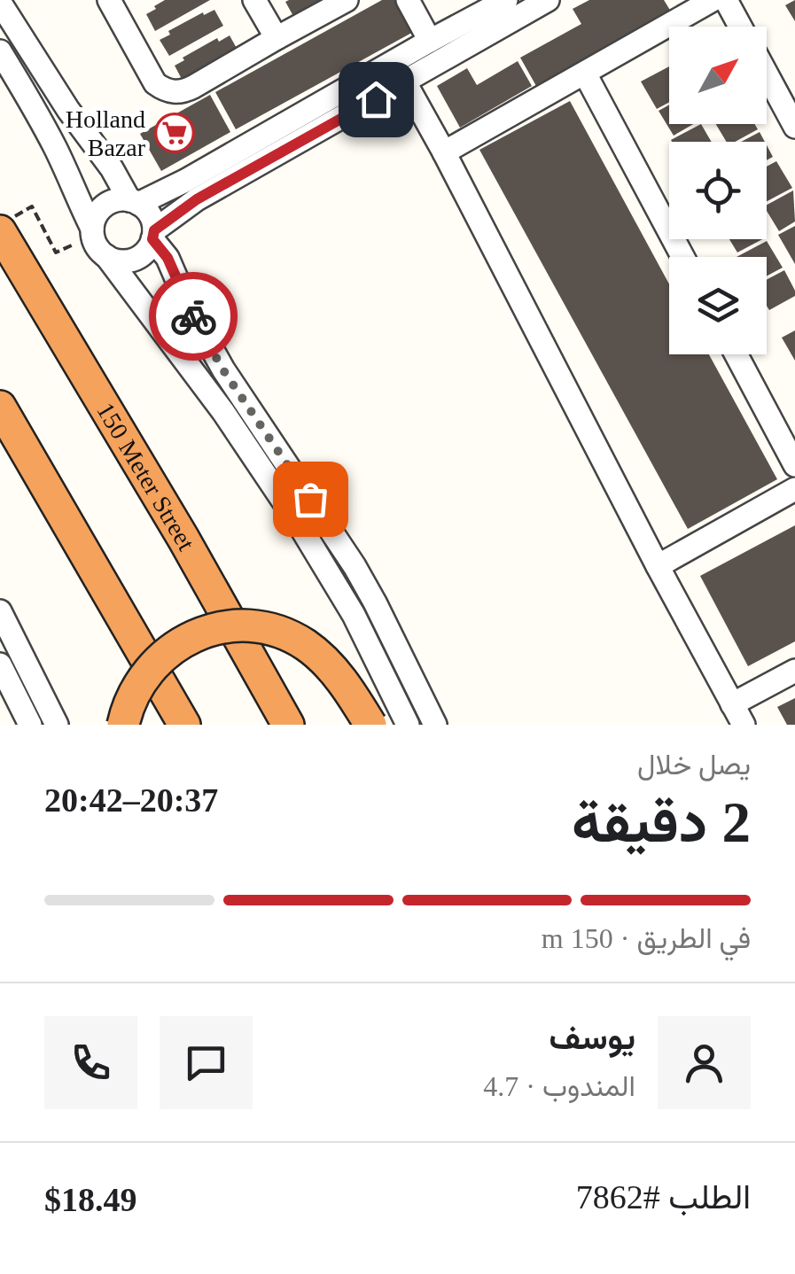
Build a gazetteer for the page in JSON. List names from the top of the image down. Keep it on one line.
{"streets":{"highway":["150 Meter Street"]},"places":{"supermarket":["Holland Bazar"]},"north":"top right","page":{"heading":["2 دقيقة","يصل خلال","20:37–20:42"],"panel":["يوسف","المندوب · 4.7","الطلب #7862","$18.49"],"bar":"في الطريق · 150 m"}}
